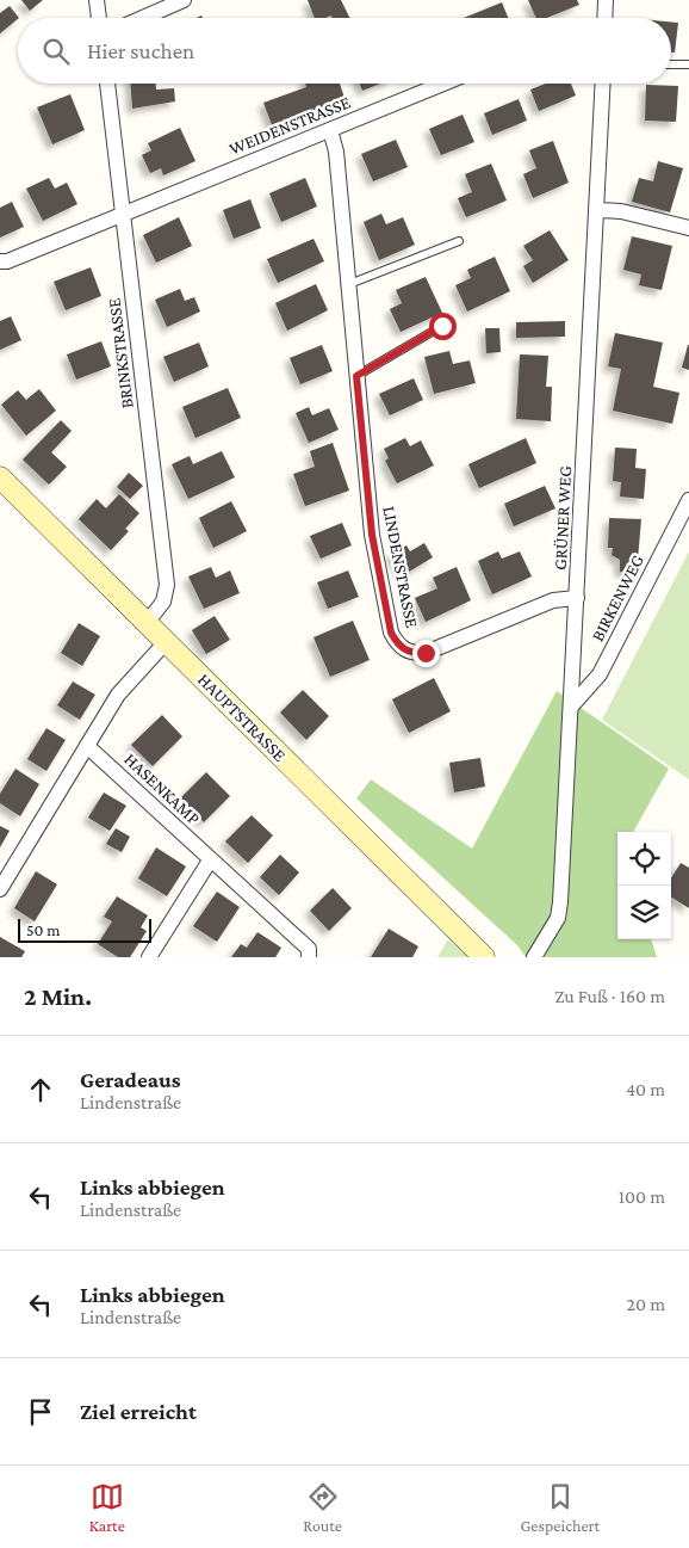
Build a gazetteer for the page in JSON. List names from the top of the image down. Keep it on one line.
{"streets":{"street":["WEIDENSTRASSE","BRINKSTRASSE","GRÜNER WEG","LINDENSTRASSE","BIRKENWEG","HAUPTSTRASSE","HASENKAMP"]},"crossings":[["WEIDENSTRASSE","BRINKSTRASSE"],["WEIDENSTRASSE","LINDENSTRASSE"],["BRINKSTRASSE","HAUPTSTRASSE"],["GRÜNER WEG","LINDENSTRASSE"],["GRÜNER WEG","BIRKENWEG"]],"scale_bar":"50 m","page":{"search":"Hier suchen","scale":"50 m","heading":["2 Min.","Zu Fuß · 160 m"],"list":[["Geradeaus","Lindenstraße","40 m"],["Links abbiegen","Lindenstraße","100 m"],["Links abbiegen","Lindenstraße","20 m"],"Ziel erreicht"],"nav":["Karte","Route","Gespeichert"]}}
